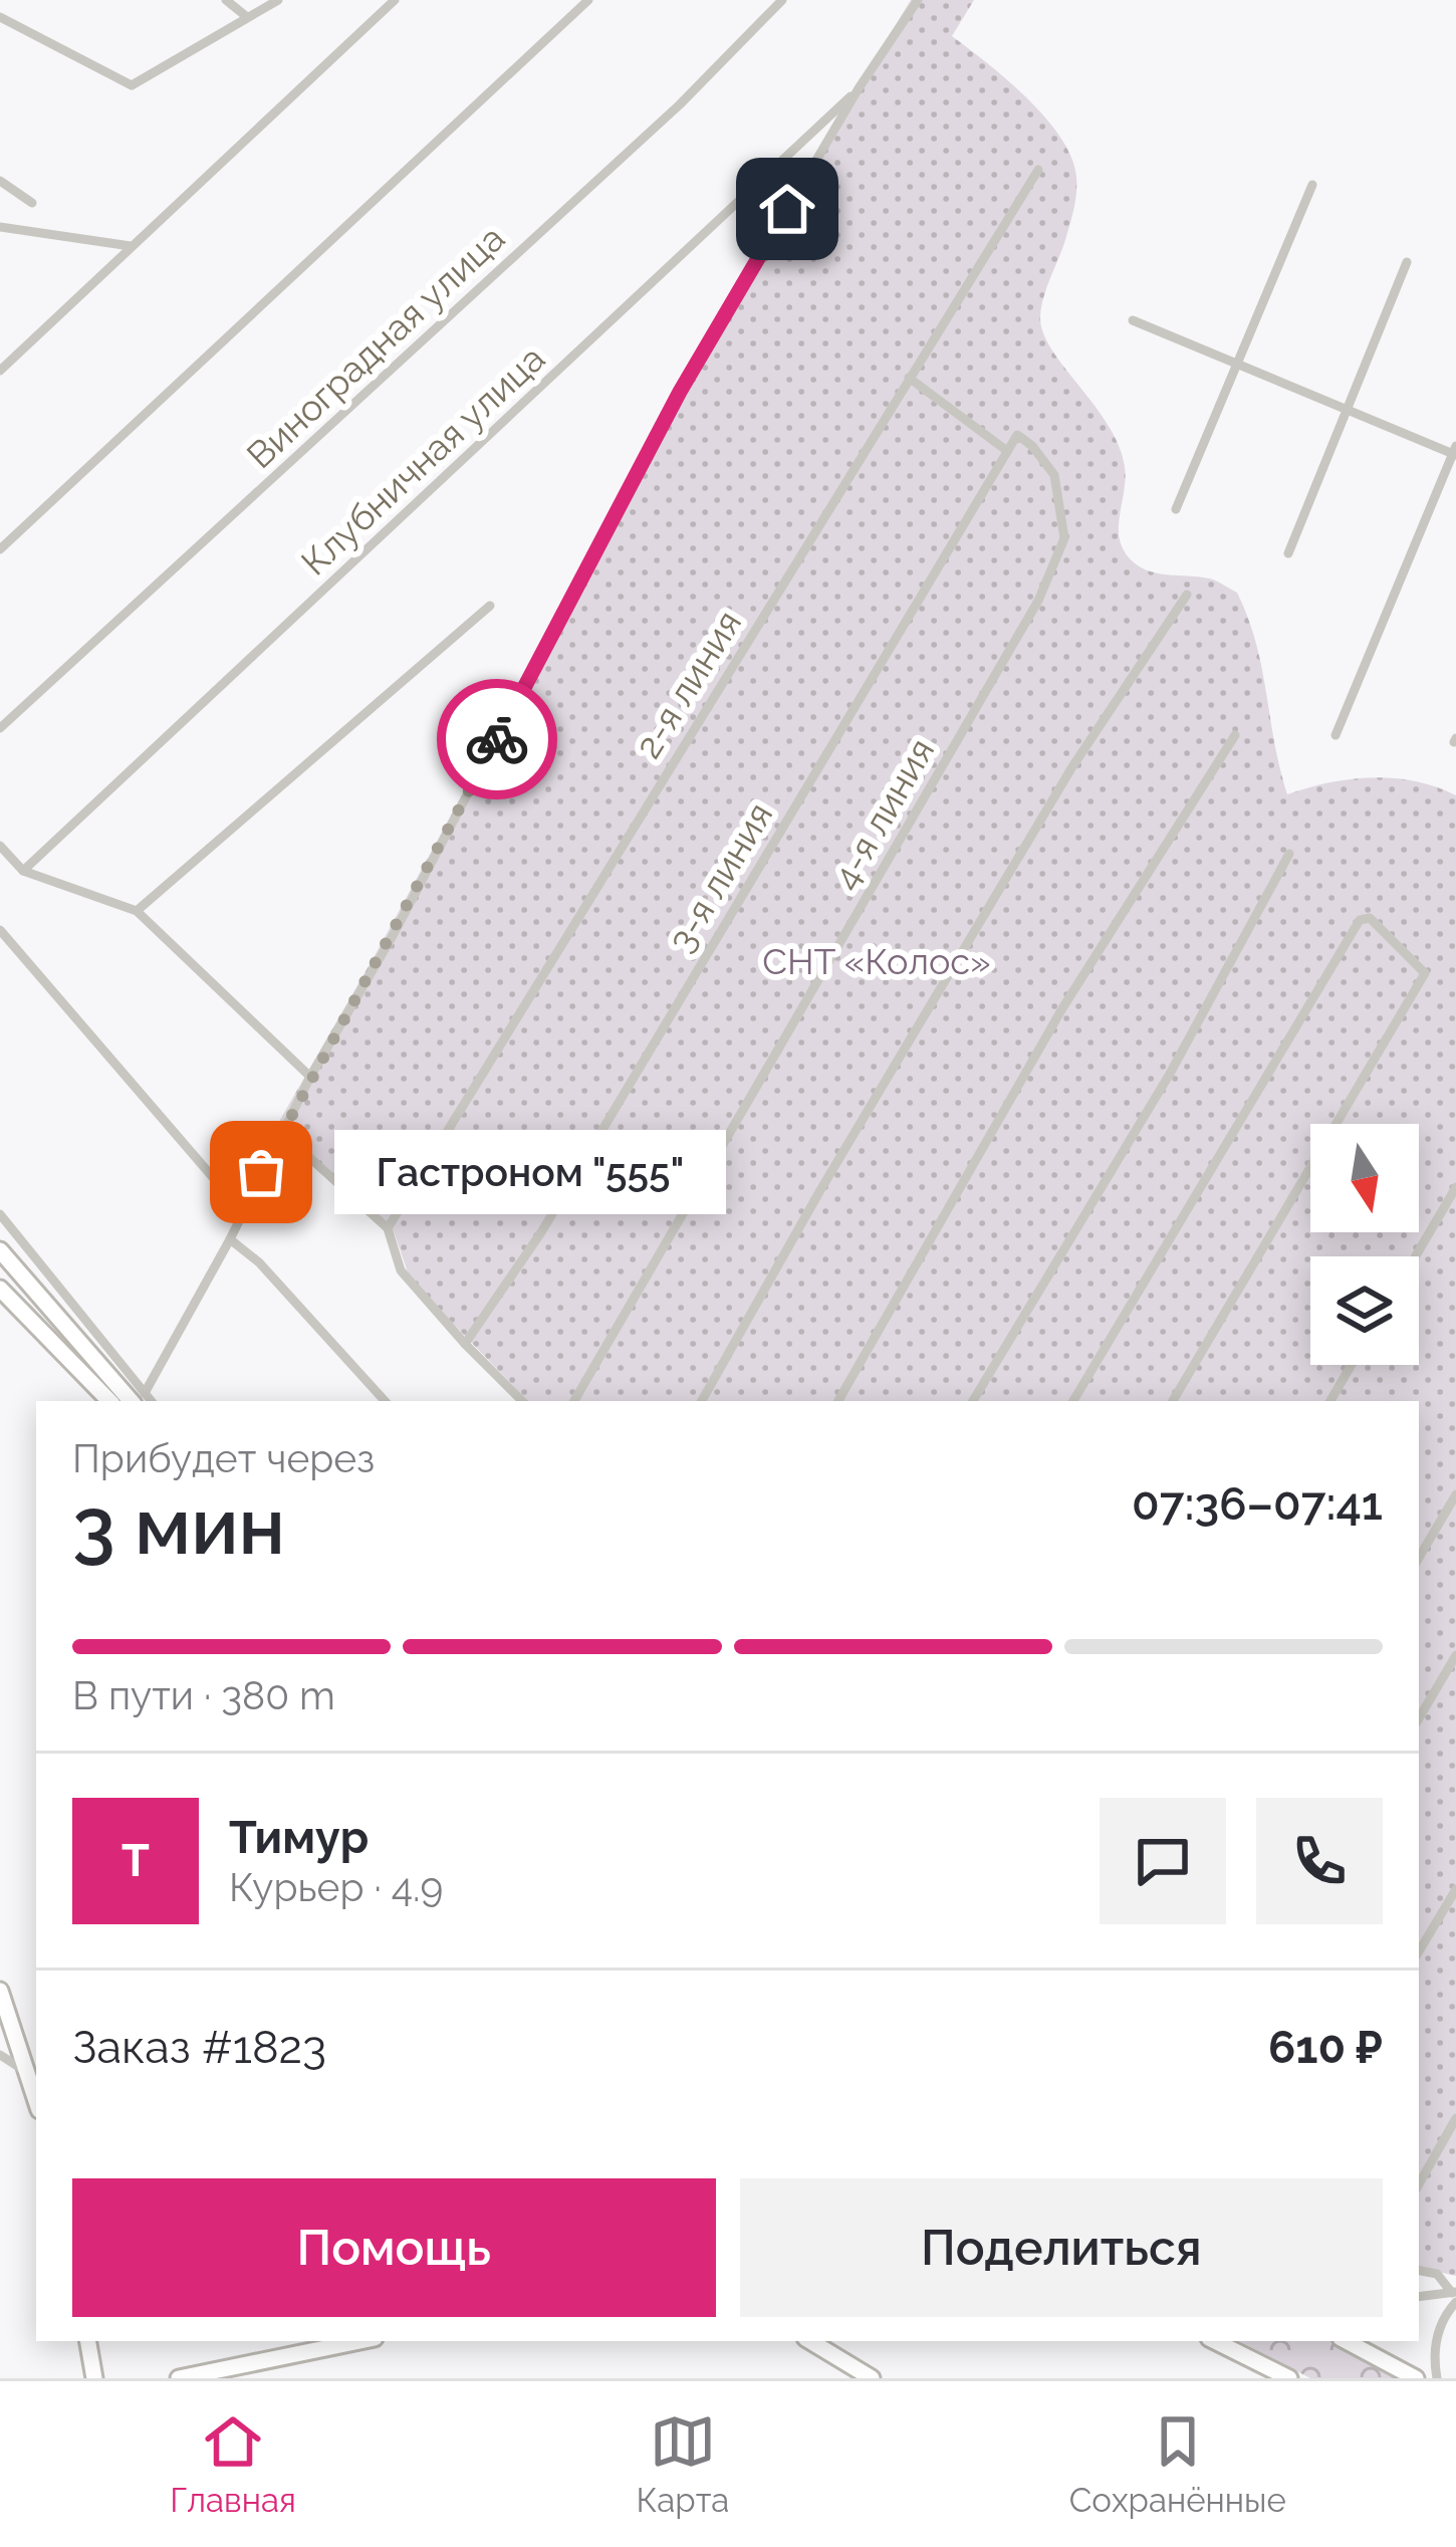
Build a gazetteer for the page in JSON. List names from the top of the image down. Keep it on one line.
{"streets":{"street":["Виноградная улица","Клубничная улица","2-я линия","4-я линия","3-я линия"]},"crossings":[["4-я линия","3-я линия"]],"parks":["СНТ «Колос»"],"places":["Гастроном \"555\""],"north":"bottom","page":{"bubble":"Гастроном \"555\"","heading":["3 мин","Прибудет через","07:36–07:41"],"panel":["Тимур","Курьер · 4.9","Заказ #1823","610 ₽"],"bar":"В пути · 380 m","round":"Т","buttons":["Помощь","Поделиться"],"tabs":["Главная","Карта","Сохранённые"]}}
